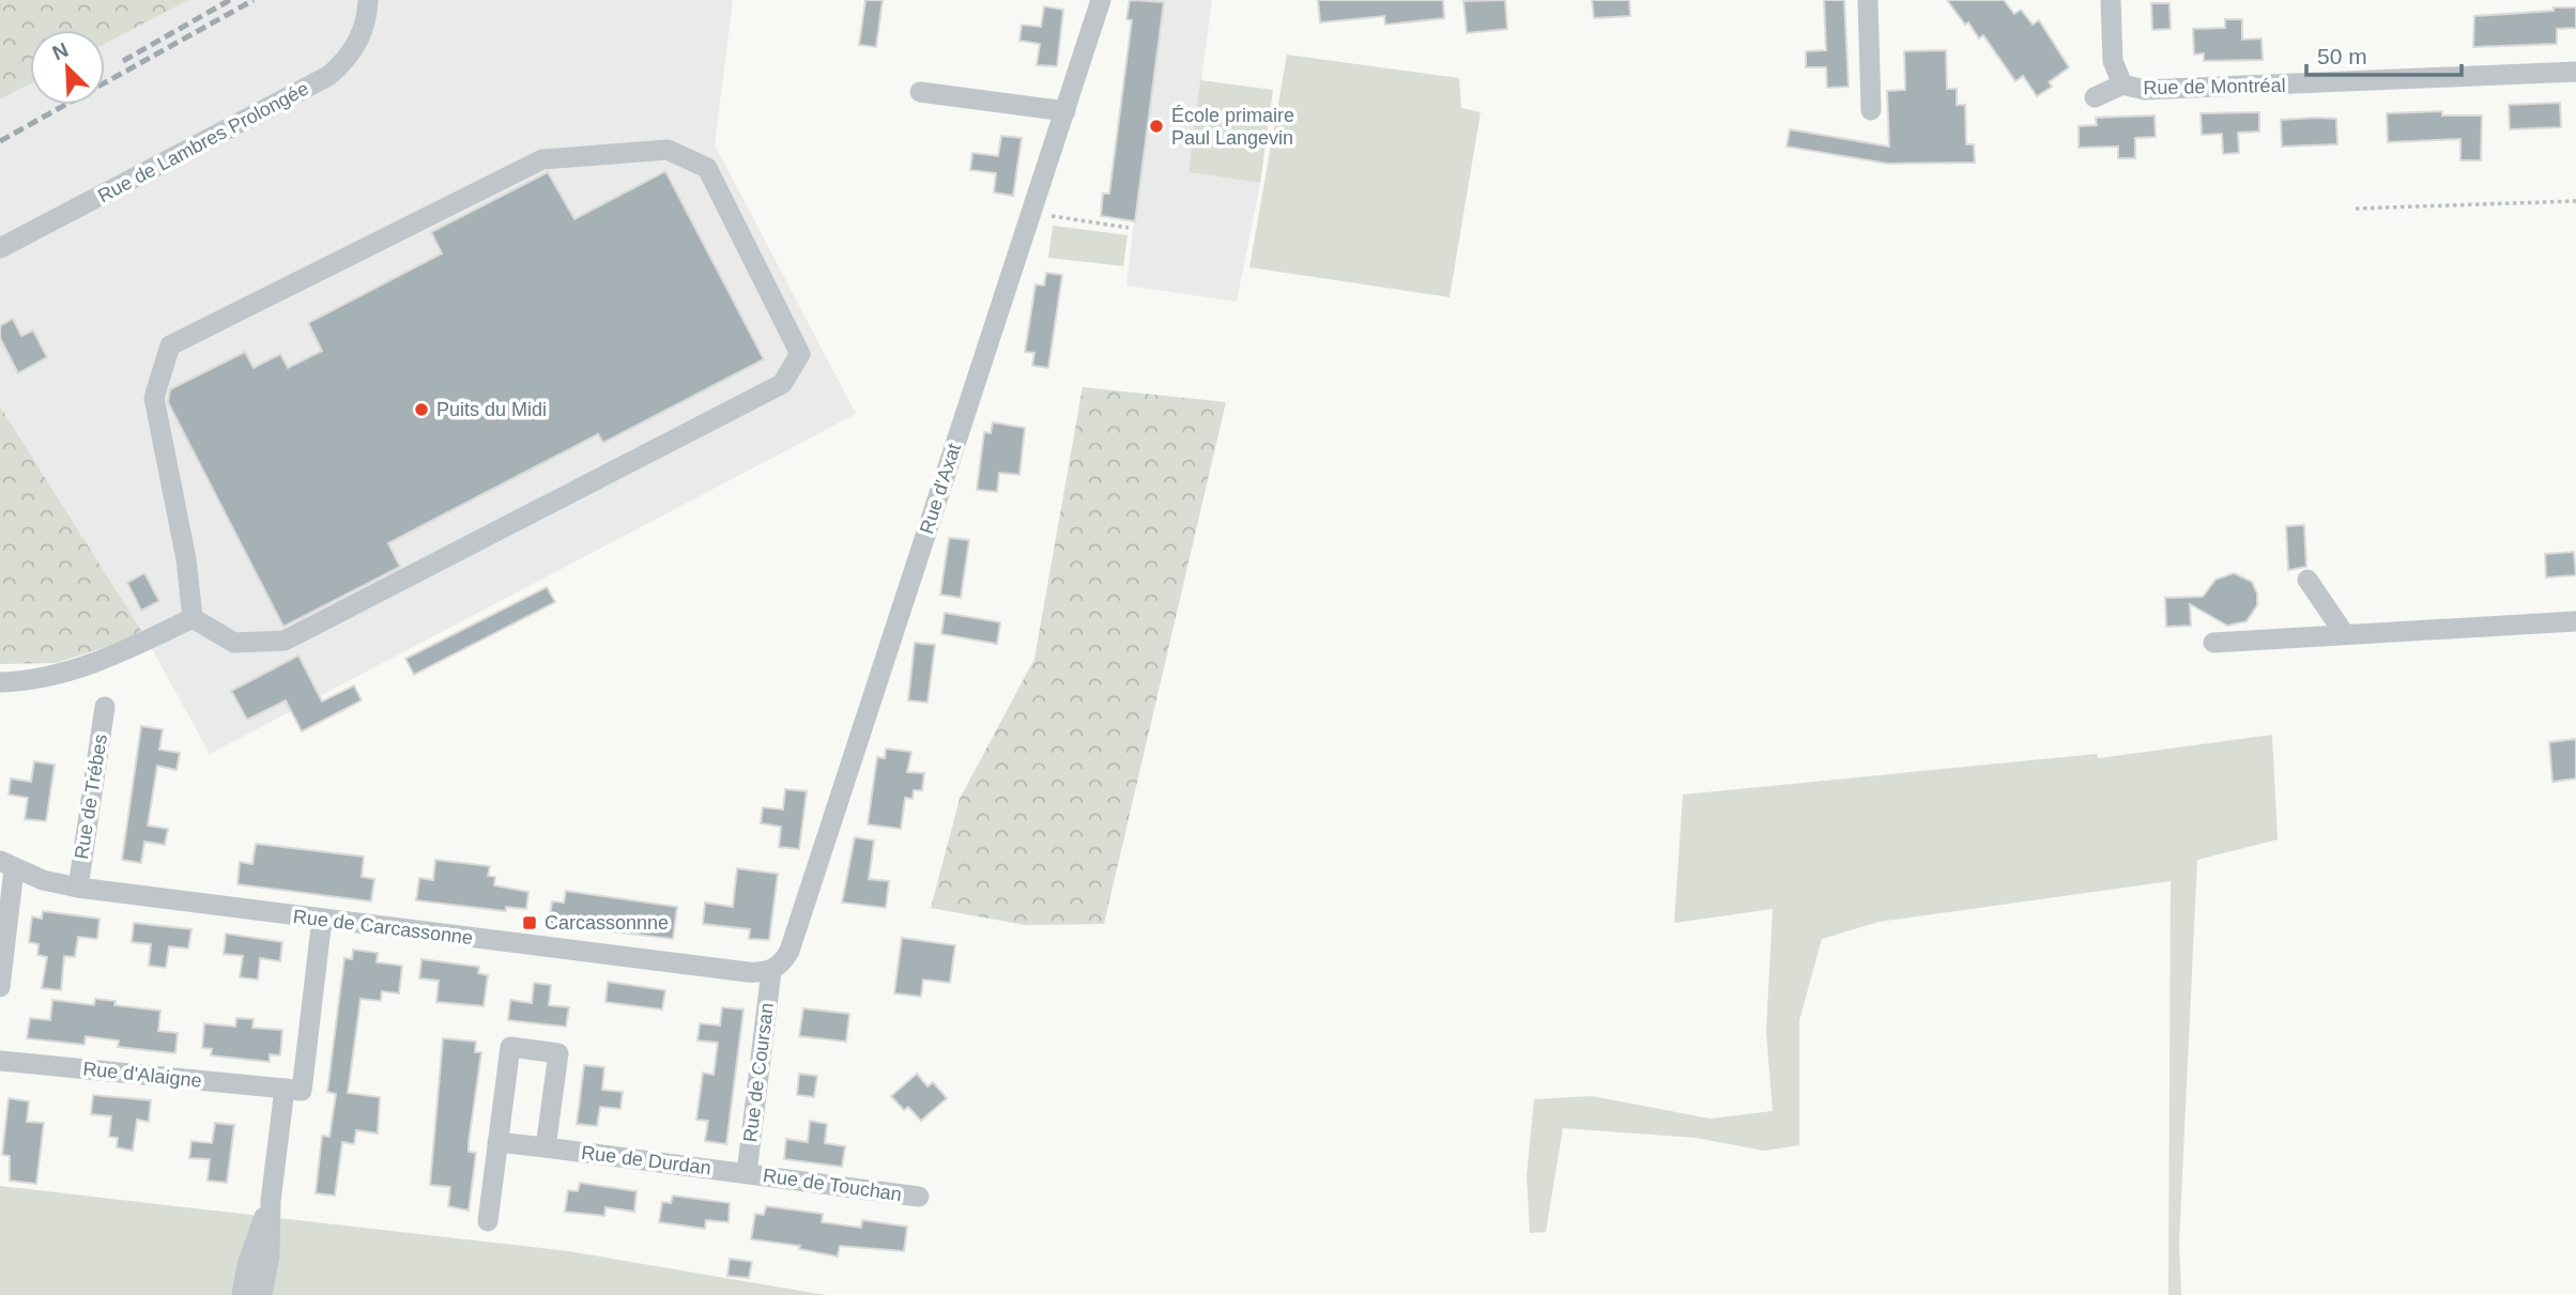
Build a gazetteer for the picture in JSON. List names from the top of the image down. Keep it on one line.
{"streets":{"street":["Rue de Montréal","Rue de Lambres Prolongée","Rue d'Axat","Rue de Trébes","Rue de Carcassonne","Rue de Coursan","Rue d'Alaigne","Rue de Durdan","Rue de Touchan"]},"crossings":[["Rue d'Axat","Rue de Carcassonne"],["Rue d'Axat","Rue de Coursan"],["Rue de Trébes","Rue de Carcassonne"],["Rue de Carcassonne","Rue de Coursan"],["Rue de Coursan","Rue de Durdan"],["Rue de Coursan","Rue de Touchan"],["Rue de Durdan","Rue de Touchan"]],"places":{"other":["École primaire Paul Langevin","Puits du Midi"],"transit":["Carcassonnne"]},"scale_bar":"50 m","north":"top left"}
